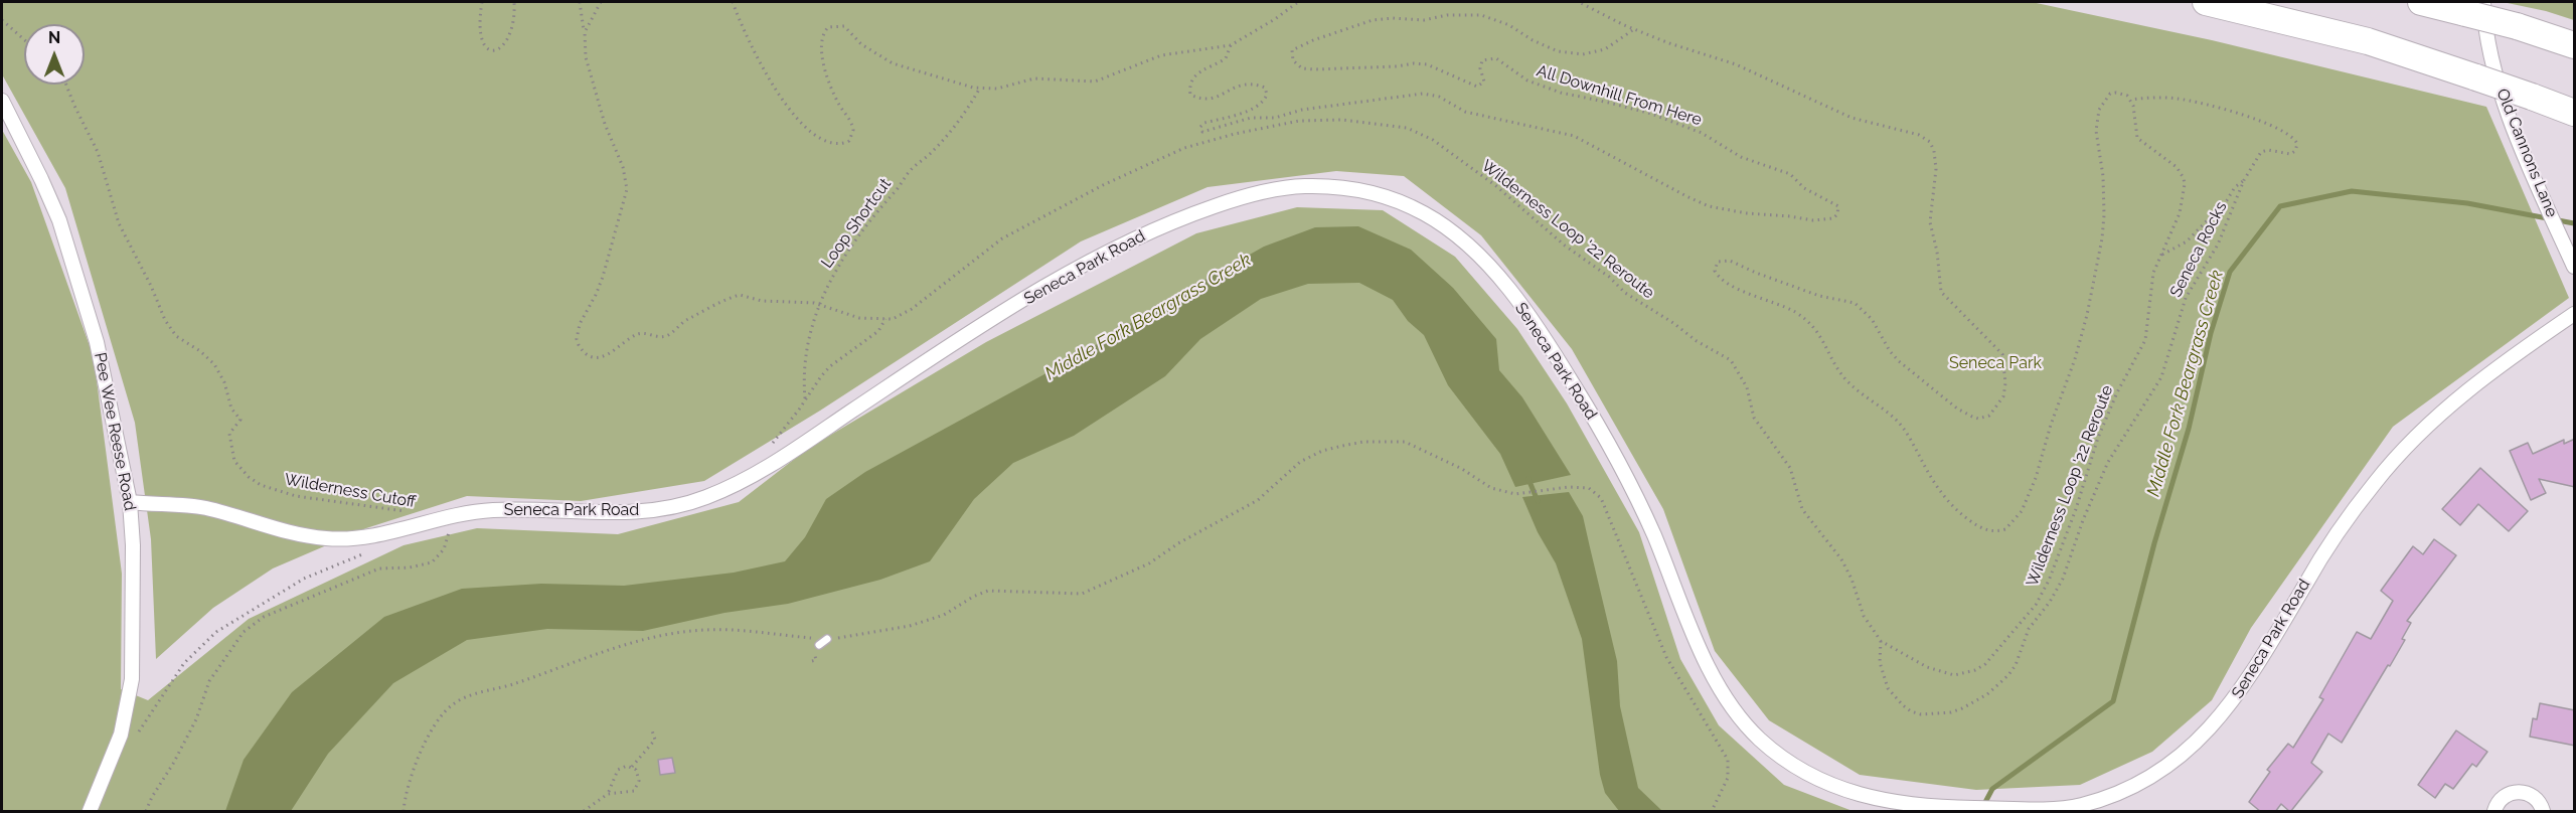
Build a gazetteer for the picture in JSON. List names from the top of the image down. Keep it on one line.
{"streets":{"street":["Old Cannons Lane","Seneca Park Road","Pee Wee Reese Road"],"path":["All Downhill From Here","Loop Shortcut","Wilderness Loop '22 Reroute","Seneca Rocks","Wilderness Cutoff"]},"crossings":[["All Downhill From Here","Wilderness Loop '22 Reroute"],["Wilderness Loop '22 Reroute","Seneca Rocks"],["Seneca Park Road","Pee Wee Reese Road"]],"water":["Middle Fork Beargrass Creek"],"parks":["Seneca Park"],"north":"top"}
